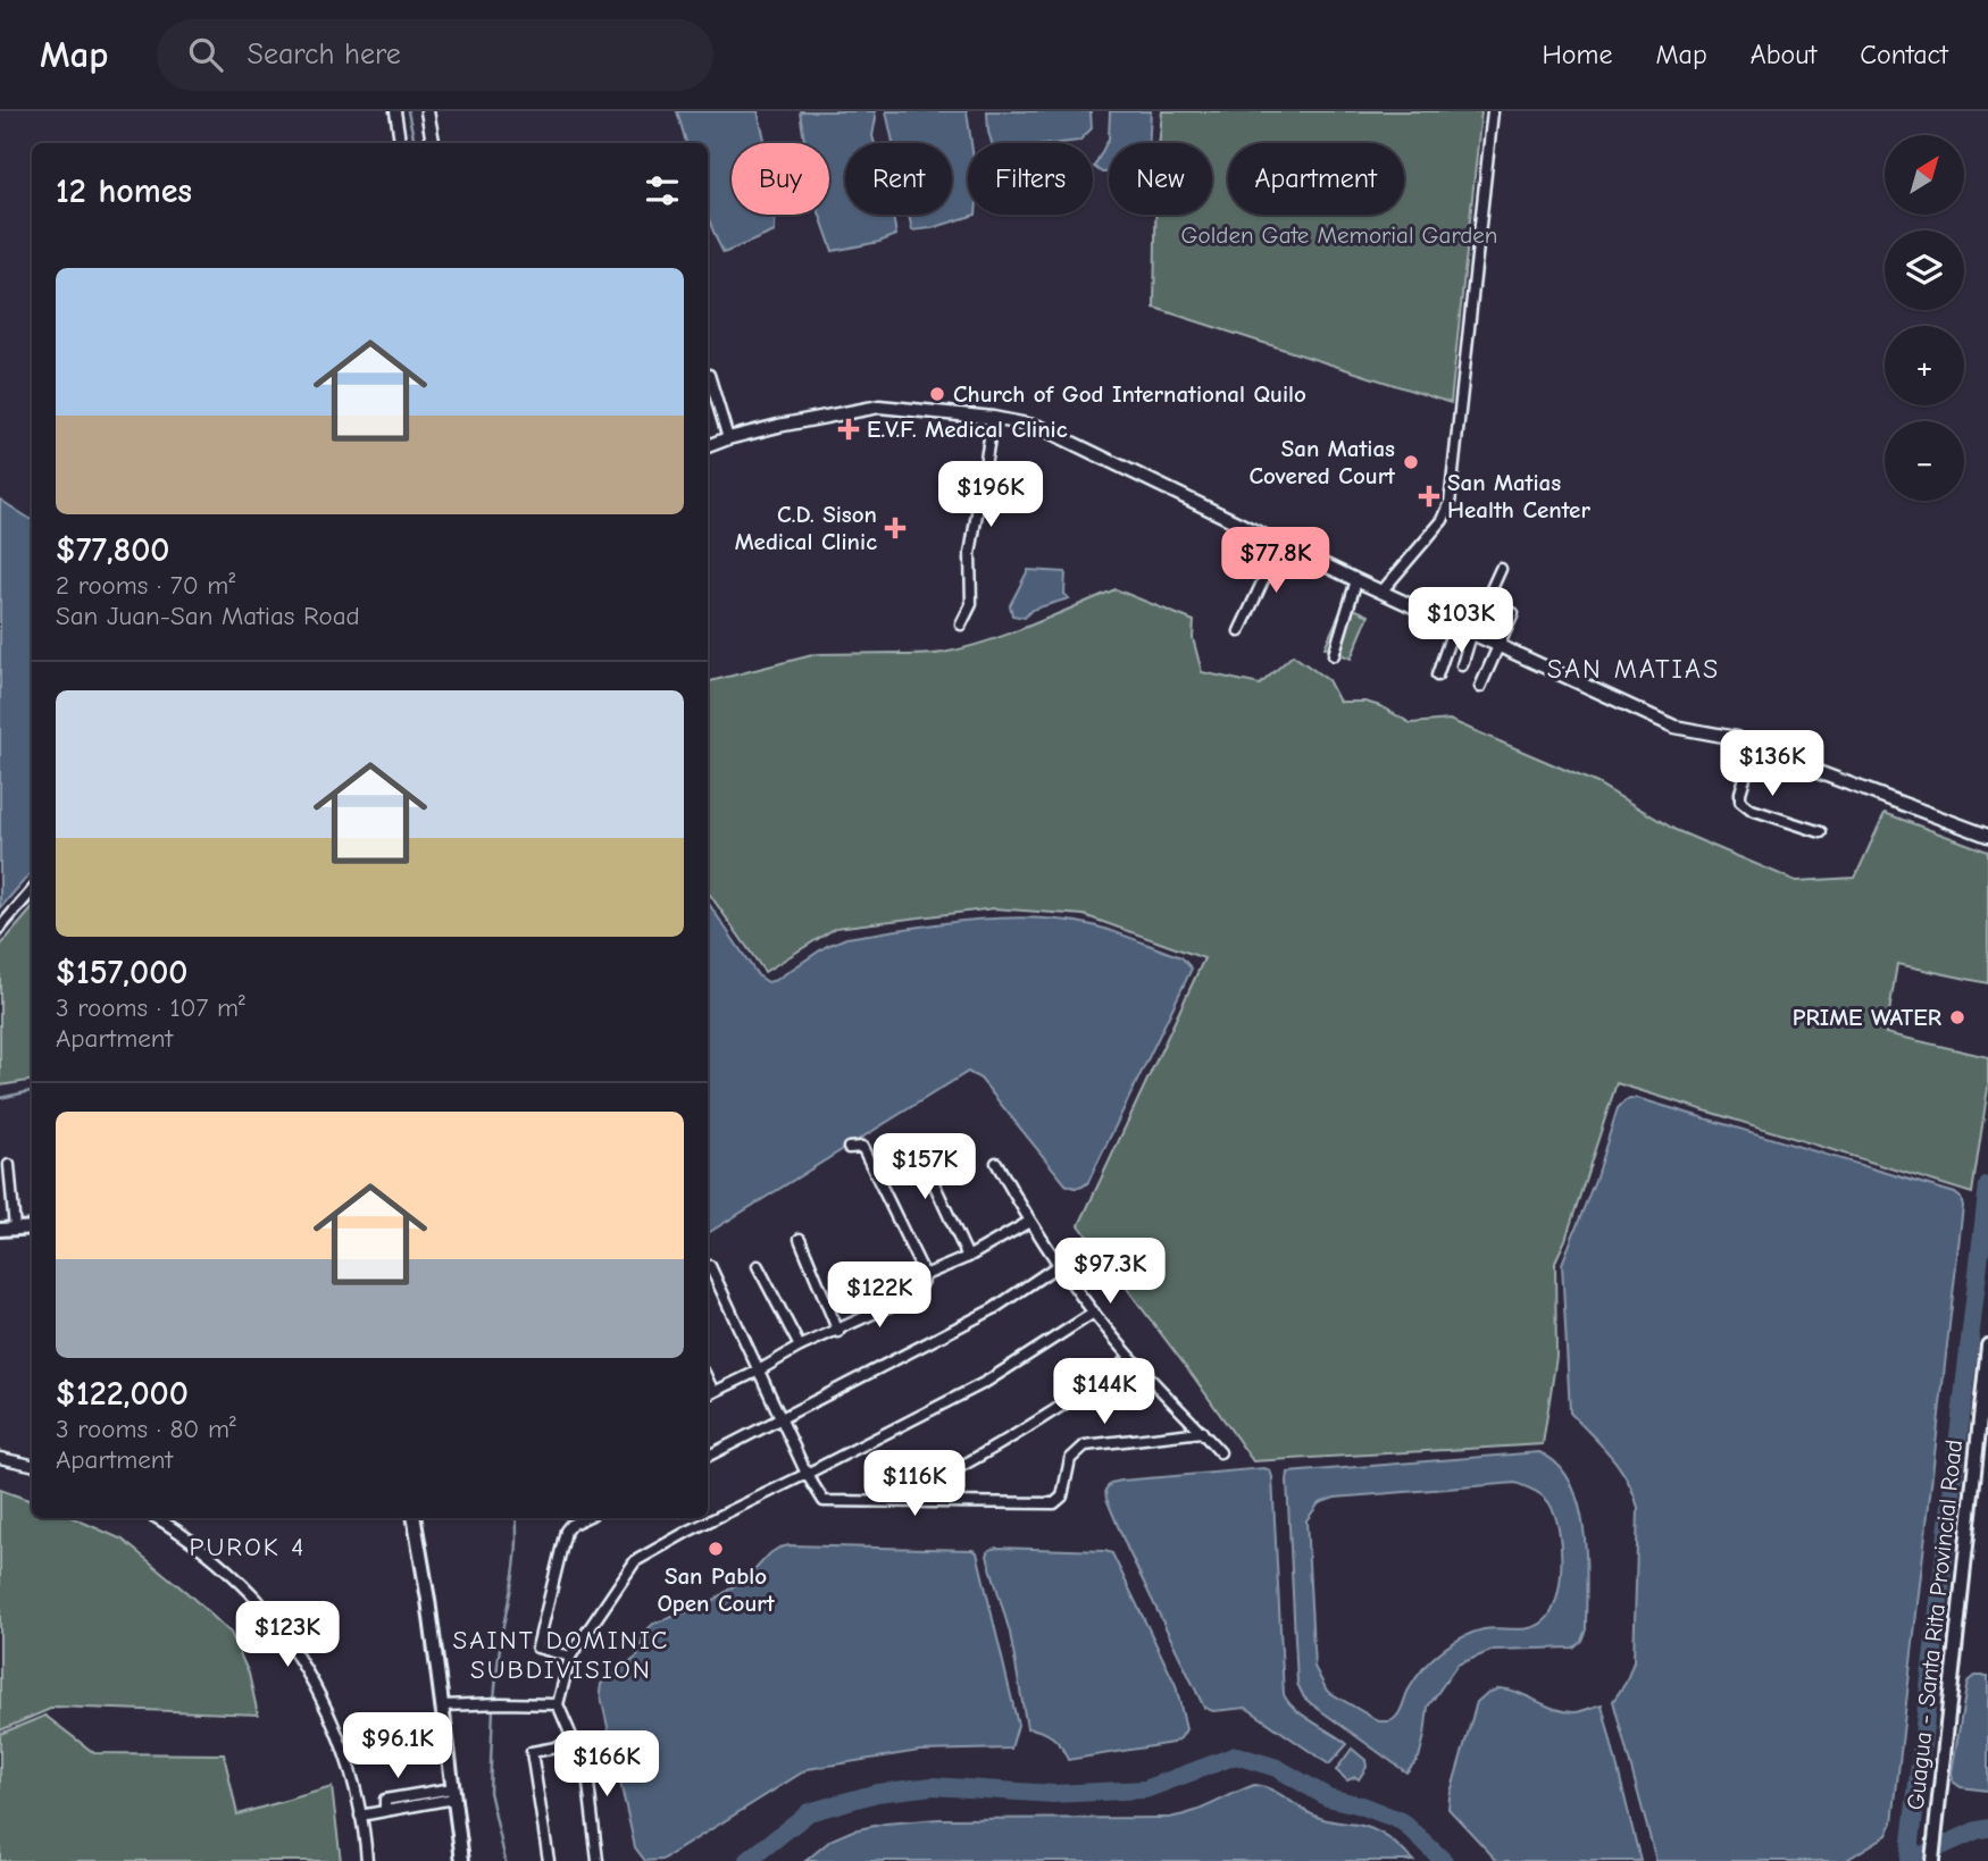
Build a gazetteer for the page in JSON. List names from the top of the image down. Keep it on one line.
{"streets":{"main road":["Guagua - Santa Rita Provincial Road"]},"districts":["SAN MATIAS","PUROK 4","SAINT DOMINIC SUBDIVISION"],"parks":["Golden Gate Memorial Garden"],"places":{"other":["Church of God International Quilo","San Matias Covered Court","PRIME WATER","San Pablo Open Court"],"health":["E.V.F. Medical Clinic","San Matias Health Center","C.D. Sison Medical Clinic"]},"north":"top right","page":{"header":"Map","search":"Search here","nav":["Home","Map","About","Contact"],"map_buttons":["+","−"],"chip":["Buy","Rent","Filters","New","Apartment"],"heading":"12 homes","list":[{"name":"$77,800","note":"2 rooms · 70 m² · San Juan-San Matias Road"},{"name":"$157,000","note":"3 rooms · 107 m² · Apartment"},{"name":"$122,000","note":"3 rooms · 80 m² · Apartment"}],"price":["$196K","$77.8K","$103K","$136K","$157K","$97.3K","$122K","$144K","$116K","$123K","$96.1K","$166K"]}}
